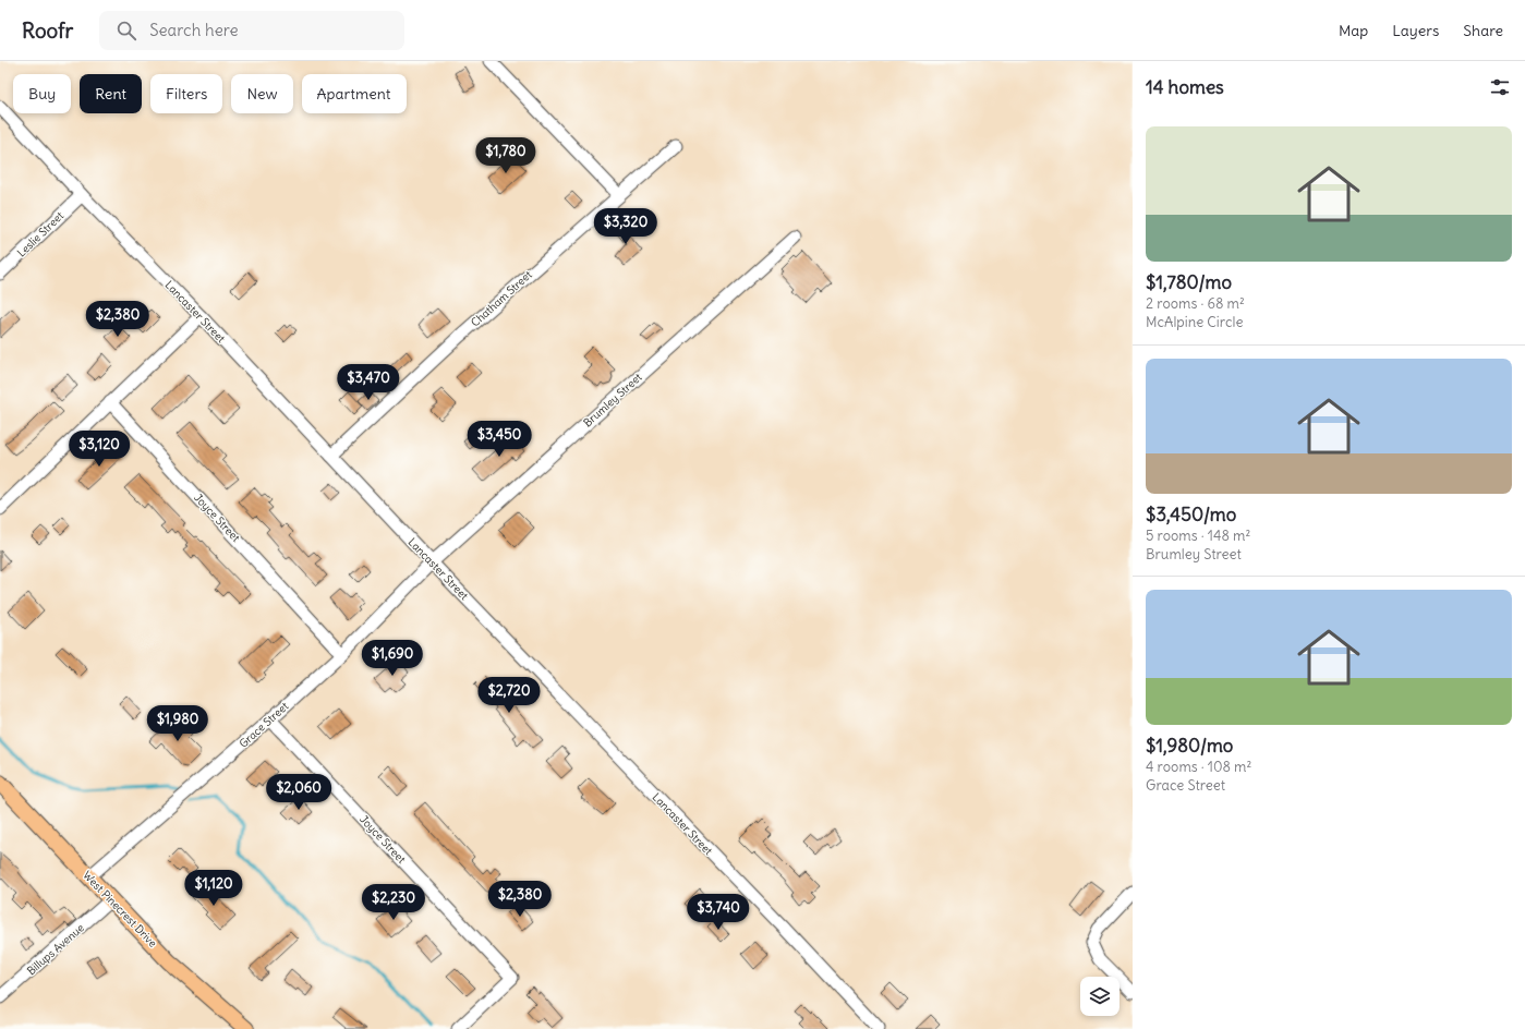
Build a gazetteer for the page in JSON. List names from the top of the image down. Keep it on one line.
{"streets":{"main road":["West Pinecrest Drive"],"street":["Leslie Street","Chatham Street","Lancaster Street","Brumley Street","Joyce Street","Grace Street","Billups Avenue"]},"crossings":[["Leslie Street","Lancaster Street"],["Chatham Street","Lancaster Street"],["Lancaster Street","Brumley Street"],["Lancaster Street","Grace Street"],["Brumley Street","Grace Street"],["Joyce Street","Grace Street"],["Grace Street","West Pinecrest Drive"],["West Pinecrest Drive","Billups Avenue"]],"page":{"header":"Roofr","search":"Search here","nav":["Map","Layers","Share"],"heading":"14 homes","chip":["Buy","Rent","Filters","New","Apartment"],"list":[{"name":"$1,780/mo","note":"2 rooms · 68 m² · McAlpine Circle"},{"name":"$3,450/mo","note":"5 rooms · 148 m² · Brumley Street"},{"name":"$1,980/mo","note":"4 rooms · 108 m² · Grace Street"}],"price":["$1,780","$3,320","$2,380","$3,470","$3,450","$3,120","$1,690","$2,720","$1,980","$2,060","$1,120","$2,380","$2,230","$3,740"]}}
